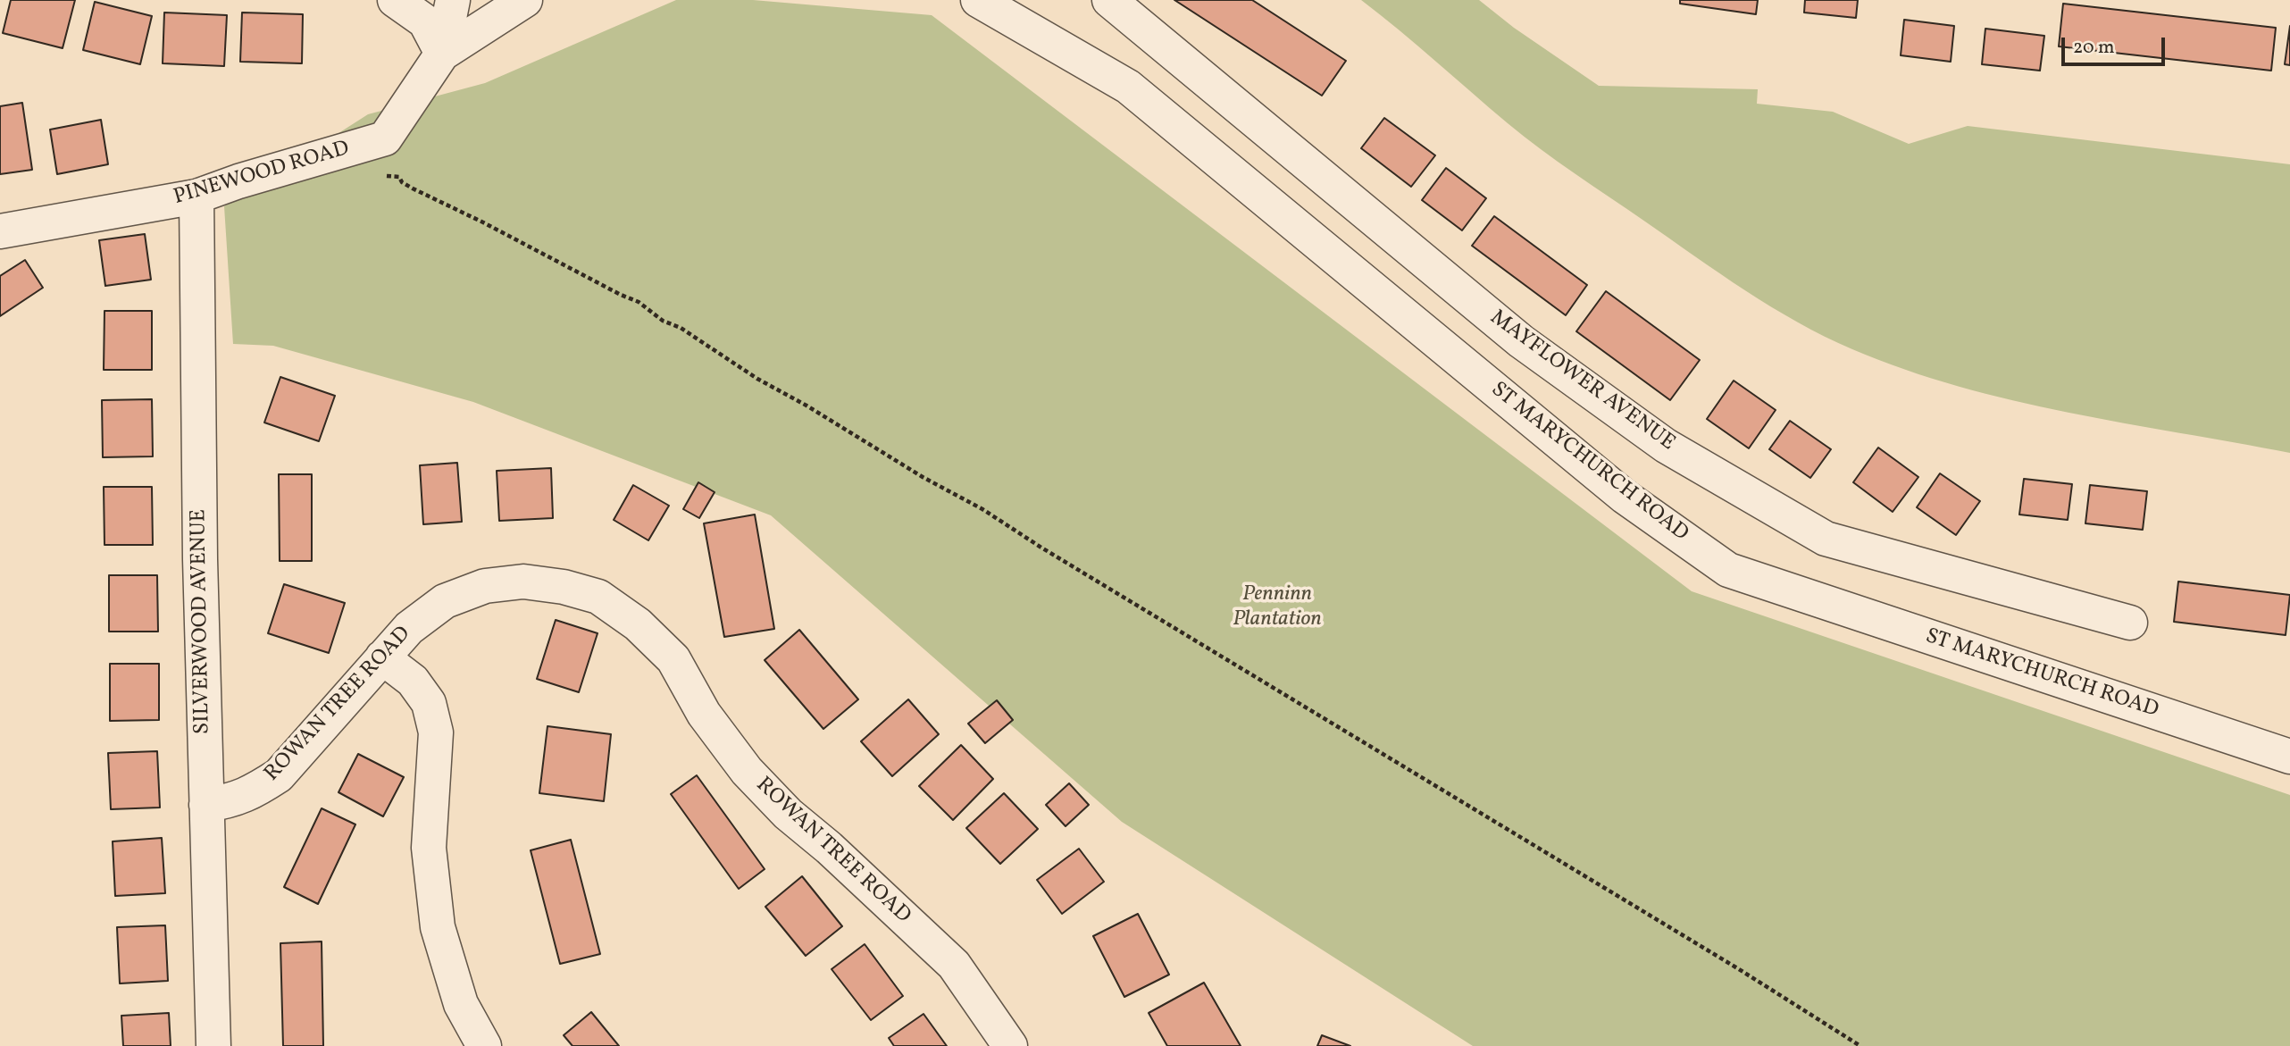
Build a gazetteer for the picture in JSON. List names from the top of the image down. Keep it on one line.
{"streets":{"street":["PINEWOOD ROAD","MAYFLOWER AVENUE","ST MARYCHURCH ROAD","SILVERWOOD AVENUE","ROWAN TREE ROAD"]},"crossings":[["PINEWOOD ROAD","SILVERWOOD AVENUE"],["SILVERWOOD AVENUE","ROWAN TREE ROAD"]],"parks":["Penninn Plantation"],"scale_bar":"20 m"}
